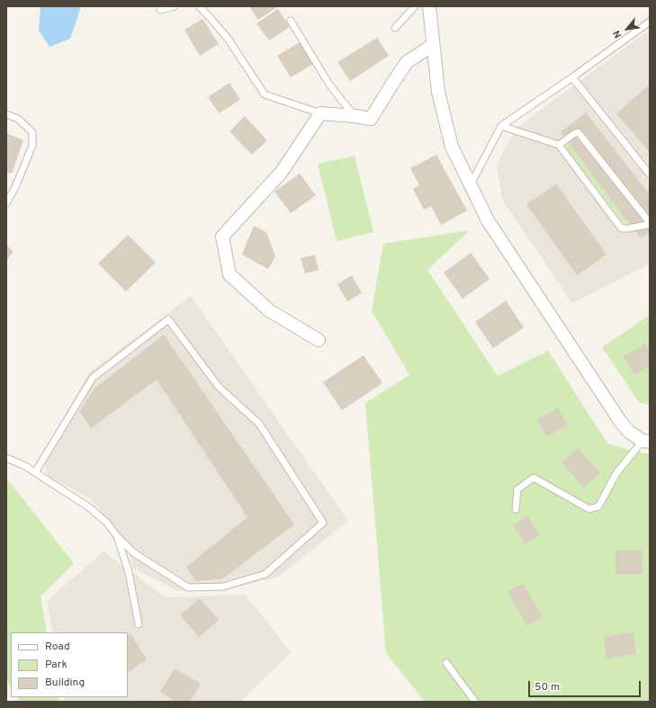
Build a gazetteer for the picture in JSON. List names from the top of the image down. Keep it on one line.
{"legend":["Road","Park","Building"],"scale_bar":"50 m","north":"bottom left"}
